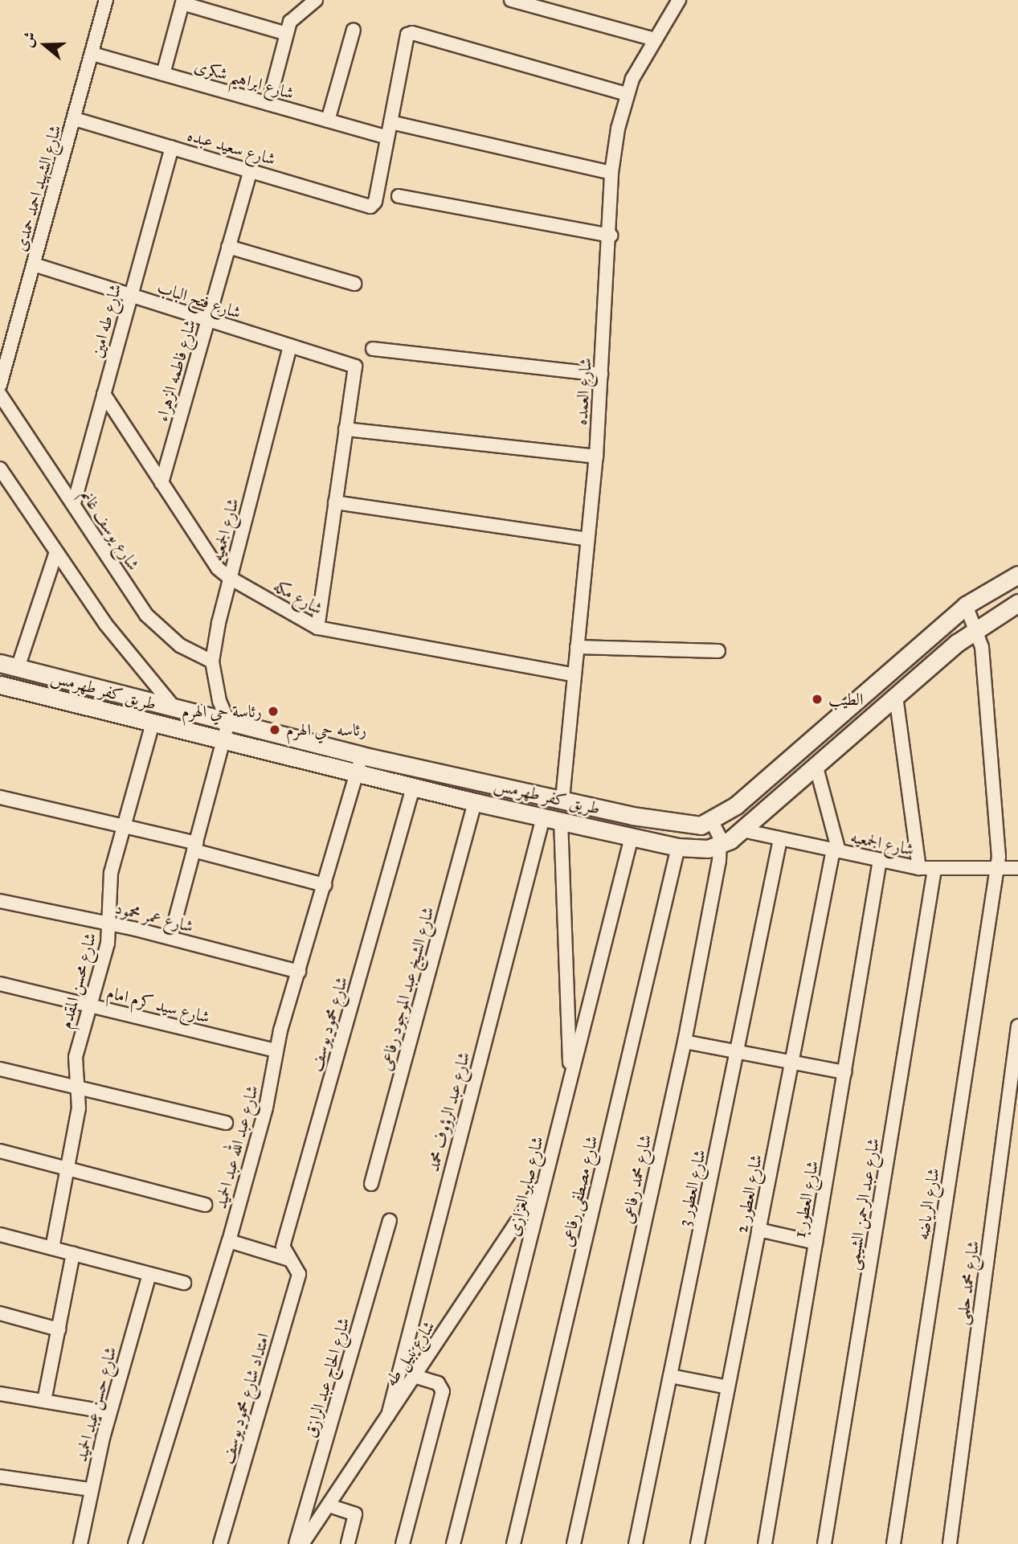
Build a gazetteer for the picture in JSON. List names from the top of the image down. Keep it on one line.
{"streets":{"street":["شارع ابراهيم شكرى","شارع سعيد عبده","شارع الشهيد احمد حمدى","شارع فتح الباب","شارع طه امين","شارع فاطمه الزهراء","شارع العمده","شارع يوسف غانم","شارع الجمعيه","شارع مكه","طريق كفر طهرمس","شارع عمر محمود","شارع محسن المقدم","شارع الشيخ عبد الموجود رفاعى","شارع سيد كرم امام","شارع محمود يوسف","شارع عبد الرؤوف محمد","شارع عبد الله عبد الحميد","شارع محمد رفاعى","شارع صابر العزازى","شارع العطور 3","شارع مصطفى رفاعى","شارع العطور 2","شارع العطور 1","شارع عبد الرحمن الشيمى","شارع الرياضه","شارع محمد حلمى","شارع نبيل طه","شارع الحاج عبد الرازق","امتداد شارع محمود يوسف","شارع حسن عبد الحميد"]},"crossings":[["شارع ابراهيم شكرى","شارع سعيد عبده"],["شارع ابراهيم شكرى","شارع الشهيد احمد حمدى"],["شارع سعيد عبده","شارع الشهيد احمد حمدى"],["شارع سعيد عبده","شارع طه امين"],["شارع سعيد عبده","شارع فاطمه الزهراء"],["شارع الشهيد احمد حمدى","شارع فتح الباب"],["شارع فتح الباب","شارع طه امين"],["شارع فتح الباب","شارع فاطمه الزهراء"],["شارع فتح الباب","شارع الجمعيه"],["شارع طه امين","شارع يوسف غانم"],["شارع طه امين","شارع مكه"],["شارع فاطمه الزهراء","شارع مكه"],["شارع العمده","شارع مكه"],["شارع العمده","طريق كفر طهرمس"],["شارع يوسف غانم","شارع الجمعيه"],["شارع الجمعيه","شارع مكه"],["شارع الجمعيه","طريق كفر طهرمس"],["شارع الجمعيه","شارع العطور 3"],["شارع الجمعيه","شارع العطور 2"],["شارع الجمعيه","شارع العطور 1"],["شارع الجمعيه","شارع عبد الرحمن الشيمى"],["شارع الجمعيه","شارع الرياضه"],["طريق كفر طهرمس","شارع محسن المقدم"],["طريق كفر طهرمس","شارع الشيخ عبد الموجود رفاعى"],["طريق كفر طهرمس","شارع محمود يوسف"],["طريق كفر طهرمس","شارع عبد الرؤوف محمد"],["طريق كفر طهرمس","شارع عبد الله عبد الحميد"],["طريق كفر طهرمس","شارع محمد رفاعى"],["طريق كفر طهرمس","شارع صابر العزازى"],["طريق كفر طهرمس","شارع مصطفى رفاعى"],["طريق كفر طهرمس","شارع الرياضه"],["شارع عمر محمود","شارع محسن المقدم"],["شارع عمر محمود","شارع عبد الله عبد الحميد"],["شارع محسن المقدم","شارع سيد كرم امام"],["شارع سيد كرم امام","شارع عبد الله عبد الحميد"],["شارع محمود يوسف","امتداد شارع محمود يوسف"],["شارع عبد الرؤوف محمد","شارع نبيل طه"],["شارع صابر العزازى","شارع نبيل طه"]],"places":["الطيب","رئاسة حي الهرم","رئاسه حي الهرم"],"north":"left"}
